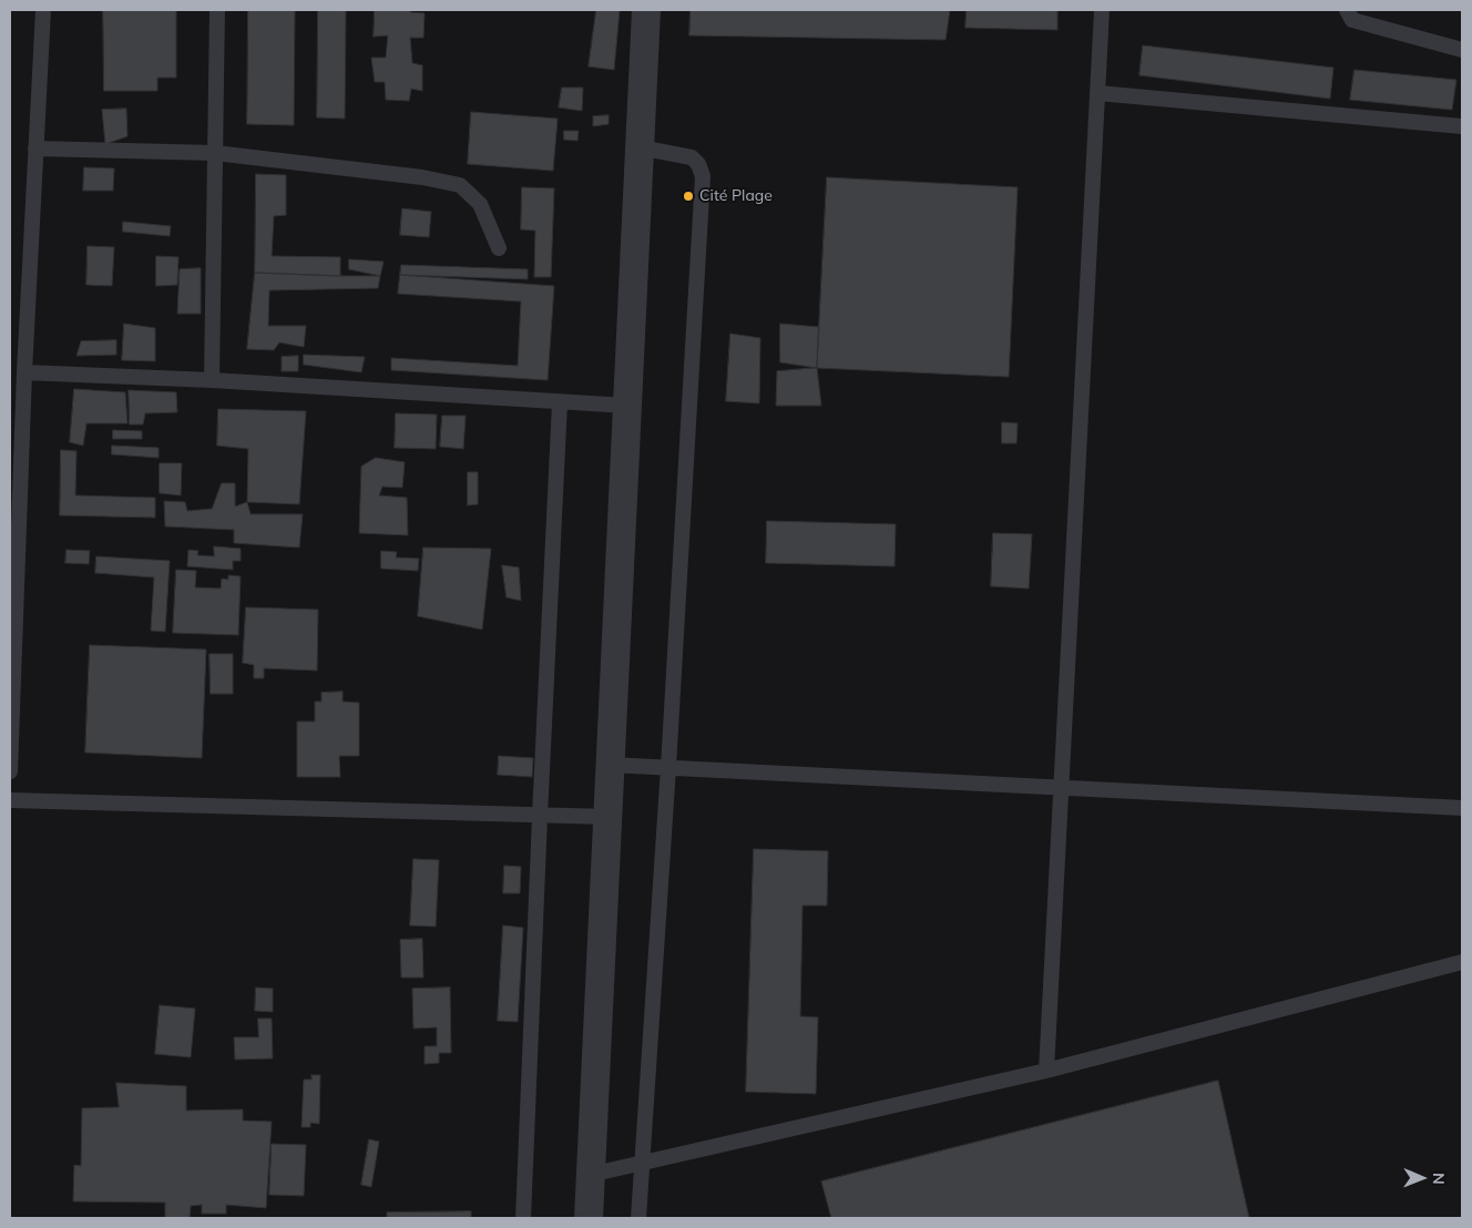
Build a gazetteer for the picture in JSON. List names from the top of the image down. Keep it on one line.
{"places":["Cité Plage"],"north":"right"}
